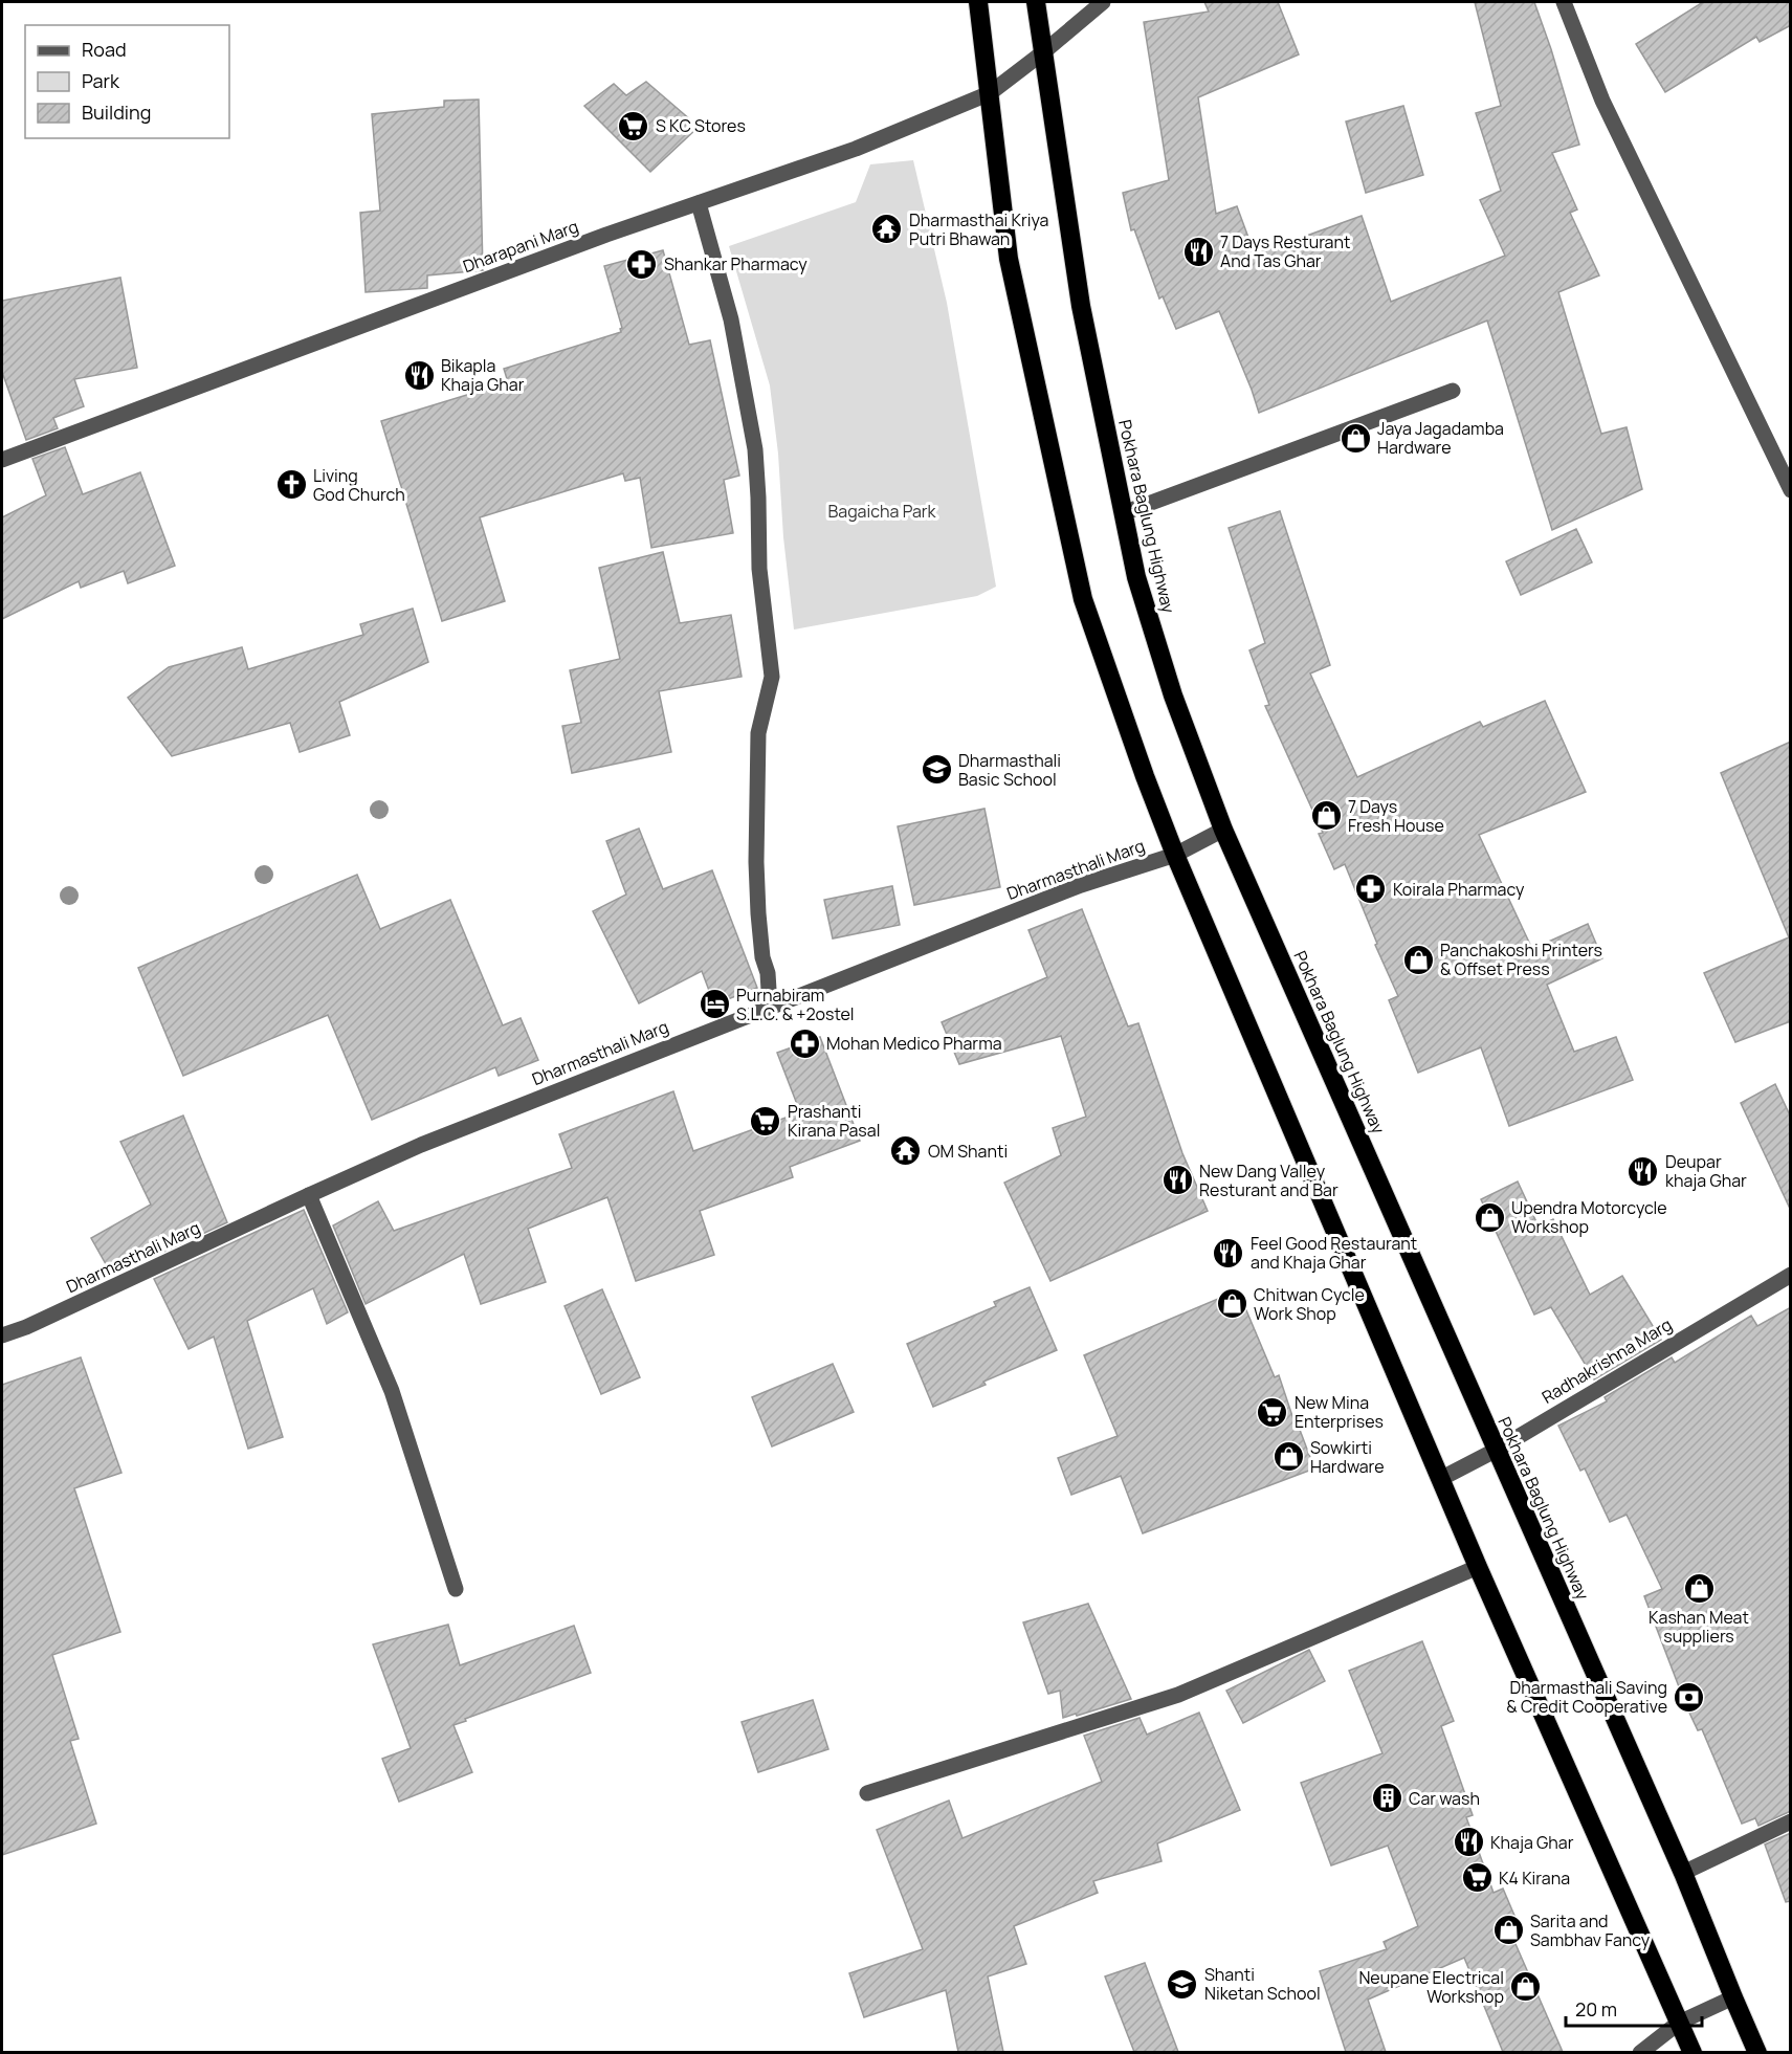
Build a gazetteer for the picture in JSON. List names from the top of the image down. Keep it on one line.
{"streets":{"highway":["Pokhara Baglung Highway"],"street":["Dharapani Marg","Dharmasthali Marg","Radhakrishna Marg"]},"crossings":[["Dharapani Marg","Pokhara Baglung Highway"],["Pokhara Baglung Highway","Dharmasthali Marg"],["Pokhara Baglung Highway","Radhakrishna Marg"]],"parks":["Bagaicha Park"],"places":{"supermarket":["S KC Stores","Prashanti Kirana Pasal","New Mina Enterprises","K4 Kirana"],"temple":["Dharmasthai Kriya Putri Bhawan","OM Shanti"],"restaurant":["7 Days Resturant And Tas Ghar","Bikapla Khaja Ghar","Deupar khaja Ghar","New Dang Valley Resturant and Bar","Feel Good Restaurant and Khaja Ghar","Khaja Ghar"],"pharmacy":["Shankar Pharmacy","Koirala Pharmacy","Mohan Medico Pharma"],"shop":["Jaya Jagadamba Hardware","7 Days Fresh House","Panchakoshi Printers & Offset Press","Upendra Motorcycle Workshop","Chitwan Cycle Work Shop","Sowkirti Hardware","Kashan Meat suppliers","Sarita and Sambhav Fancy","Neupane Electrical Workshop"],"church":["Living God Church"],"school or university":["Dharmasthali Basic School","Shanti Niketan School"],"hotel":["Purnabiram S.L.C. & +2ostel"],"bank":["Dharmasthali Saving & Credit Cooperative"],"building":["Car wash"]},"legend":["Road","Park","Building"],"scale_bar":"20 m"}
